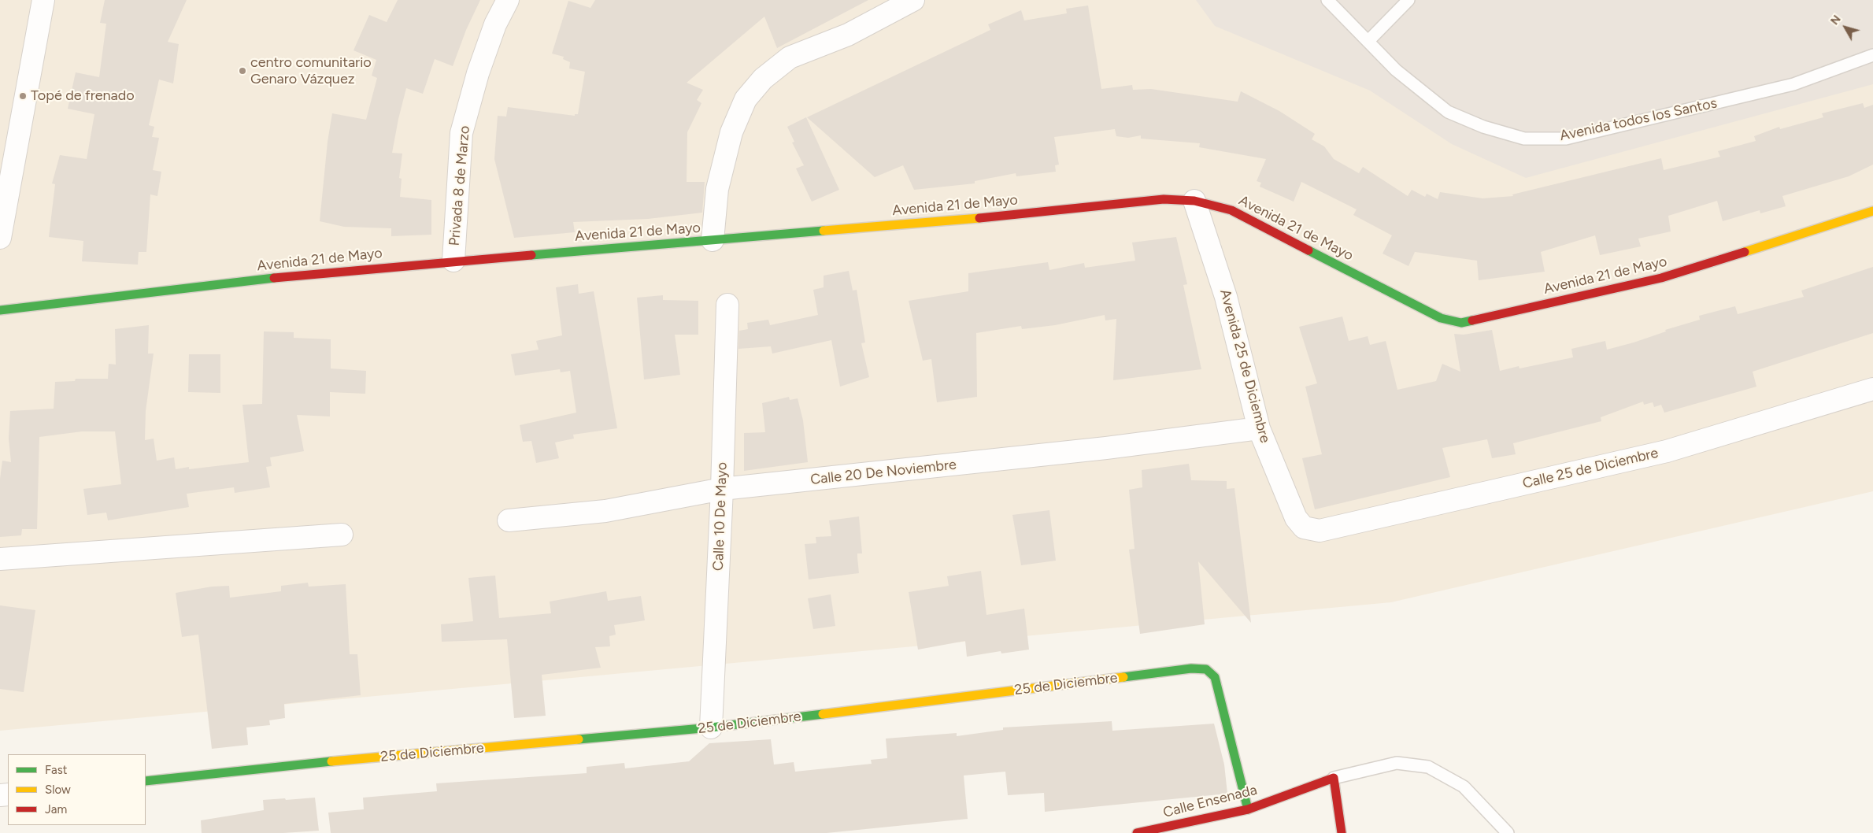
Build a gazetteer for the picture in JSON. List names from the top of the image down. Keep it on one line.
{"streets":{"street":["Privada 8 de Marzo","Avenida 21 de Mayo","Avenida 25 de Diciembre","Calle 25 de Diciembre","Calle 20 De Noviembre","Calle 10 De Mayo","25 de Diciembre","Calle Ensenada"],"lane":["Avenida todos los Santos"]},"crossings":[["Privada 8 de Marzo","Avenida 21 de Mayo"],["Avenida 21 de Mayo","Avenida 25 de Diciembre"],["Avenida 25 de Diciembre","Calle 25 de Diciembre"],["Avenida 25 de Diciembre","Calle 20 De Noviembre"],["Calle 20 De Noviembre","Calle 10 De Mayo"],["Calle 10 De Mayo","25 de Diciembre"],["25 de Diciembre","Calle Ensenada"]],"places":["centro comunitario Genaro Vázquez","Topé de frenado"],"legend":["Fast","Slow","Jam"],"north":"top left"}
